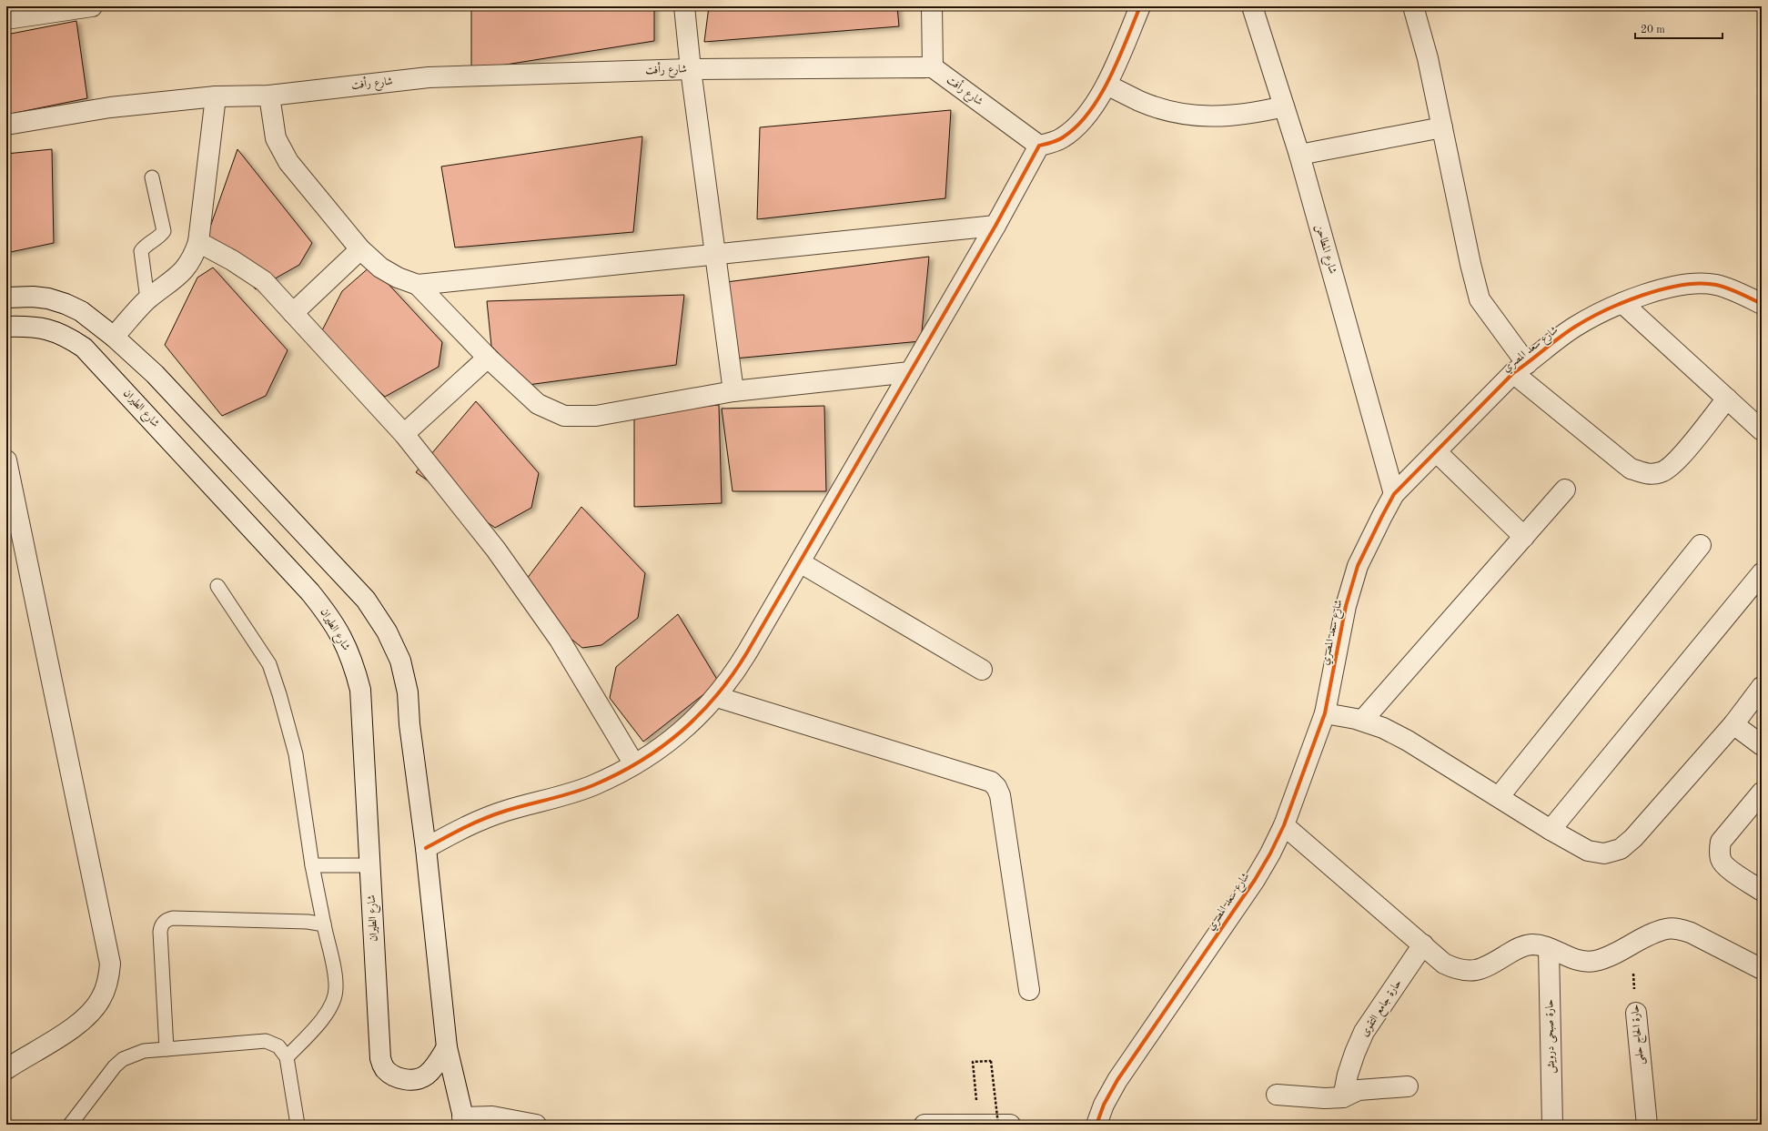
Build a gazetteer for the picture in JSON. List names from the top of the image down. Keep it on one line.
{"streets":{"street":["شارع رأفت","شارع المطاحن","شارع سعد المصري","شارع الطيران","حارة جامع التقوى","حارة الحاج حلمى","حارة صبحى درويش"]},"crossings":[["شارع المطاحن","شارع سعد المصري"]],"scale_bar":"20 m"}
